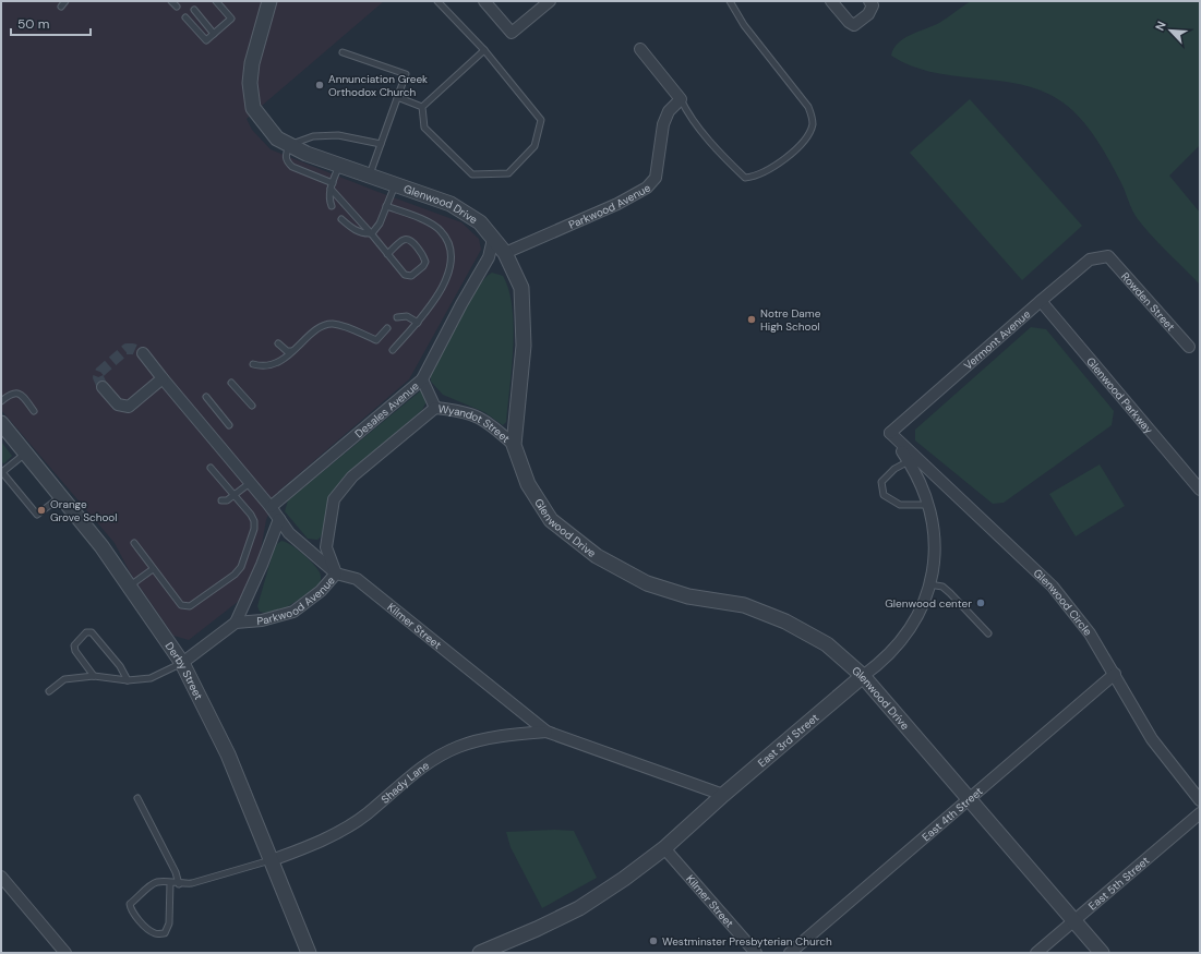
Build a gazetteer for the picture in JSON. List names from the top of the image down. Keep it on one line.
{"streets":{"street":["Glenwood Drive","Parkwood Avenue","Rowden Street","Vermont Avenue","Glenwood Parkway","Desales Avenue","Wyandot Street","Glenwood Circle","Kilmer Street","Derby Street","East 3rd Street","Shady Lane","East 4th Street","East 5th Street"]},"crossings":[["Glenwood Drive","Parkwood Avenue"],["Glenwood Drive","Desales Avenue"],["Glenwood Drive","Wyandot Street"],["Glenwood Drive","East 3rd Street"],["Glenwood Drive","East 4th Street"],["Glenwood Drive","East 5th Street"],["Parkwood Avenue","Wyandot Street"],["Parkwood Avenue","Kilmer Street"],["Rowden Street","Vermont Avenue"],["Vermont Avenue","Glenwood Parkway"],["Vermont Avenue","Glenwood Circle"],["Vermont Avenue","East 3rd Street"],["Desales Avenue","Wyandot Street"],["Desales Avenue","Kilmer Street"],["Glenwood Circle","East 3rd Street"],["Glenwood Circle","East 4th Street"],["Kilmer Street","East 3rd Street"],["Kilmer Street","Shady Lane"],["Derby Street","Shady Lane"]],"places":["Annunciation Greek Orthodox Church","Notre Dame High School","Orange Grove School","Glenwood center","Westminster Presbyterian Church"],"scale_bar":"50 m","north":"top left"}
